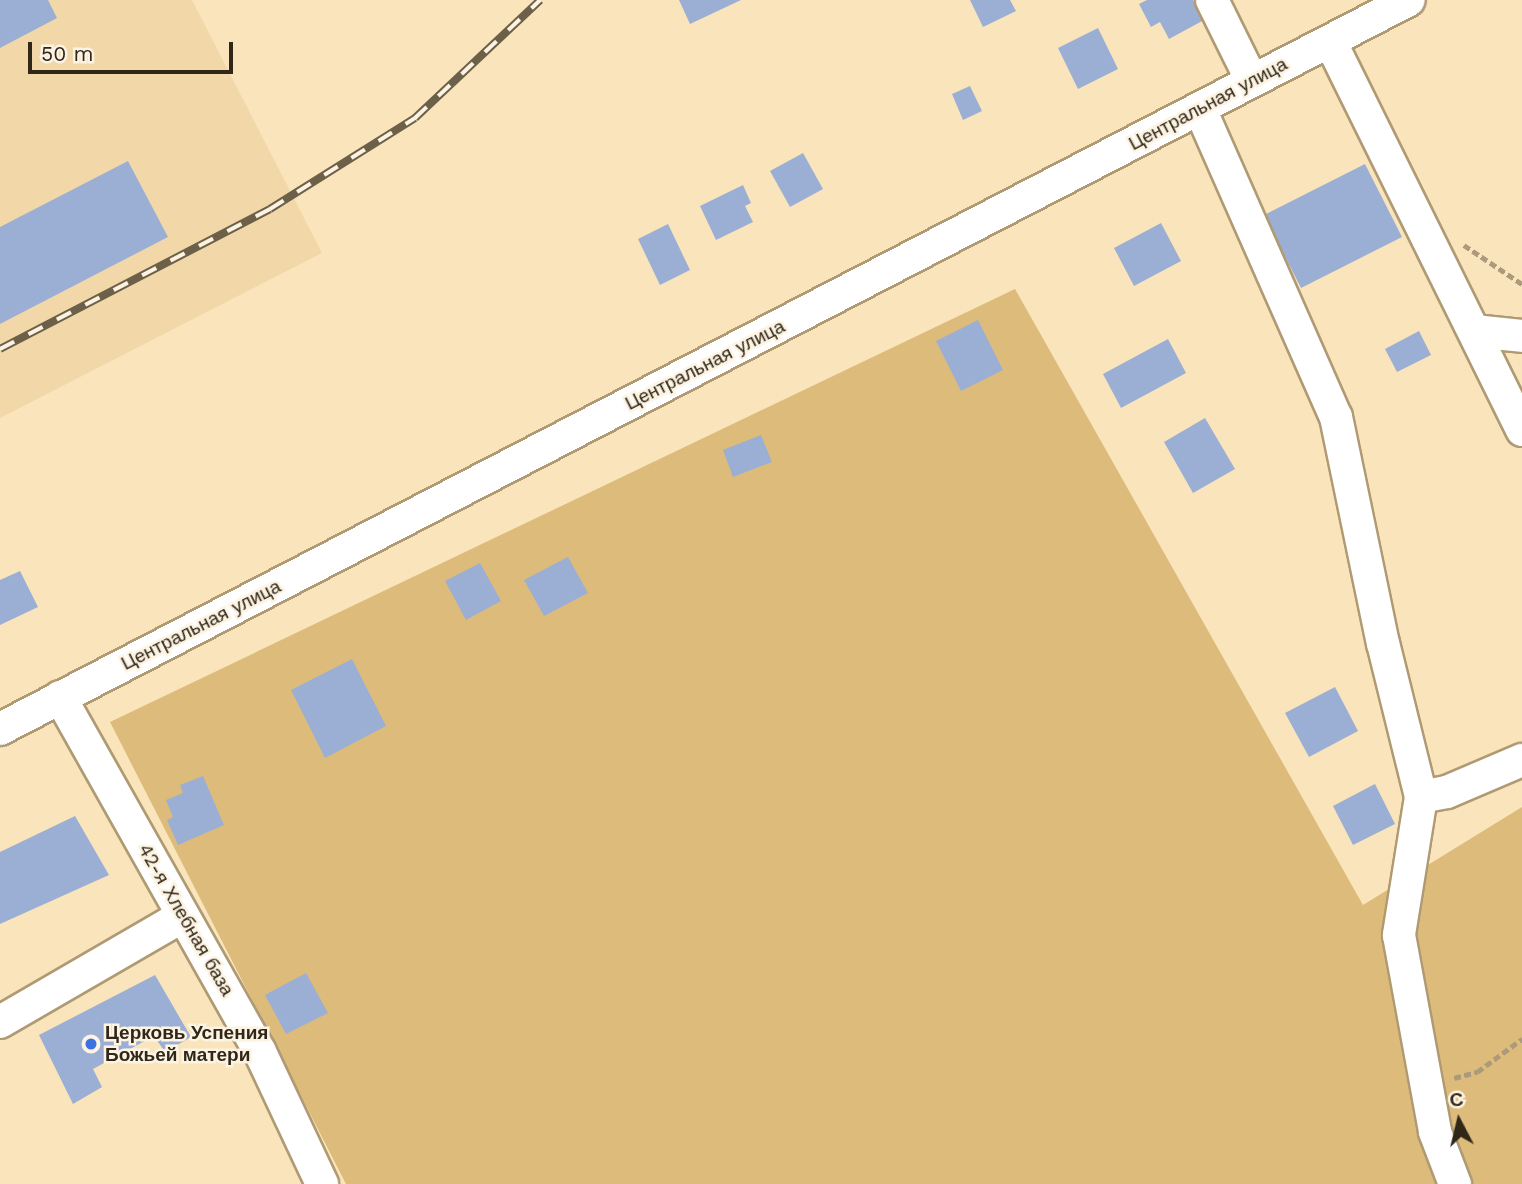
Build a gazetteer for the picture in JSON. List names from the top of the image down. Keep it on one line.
{"streets":{"street":["Центральная улица","42-я Хлебная база"]},"crossings":[["Центральная улица","42-я Хлебная база"]],"places":["Церковь Успения Божьей матери"],"scale_bar":"50 m","north":"top"}
